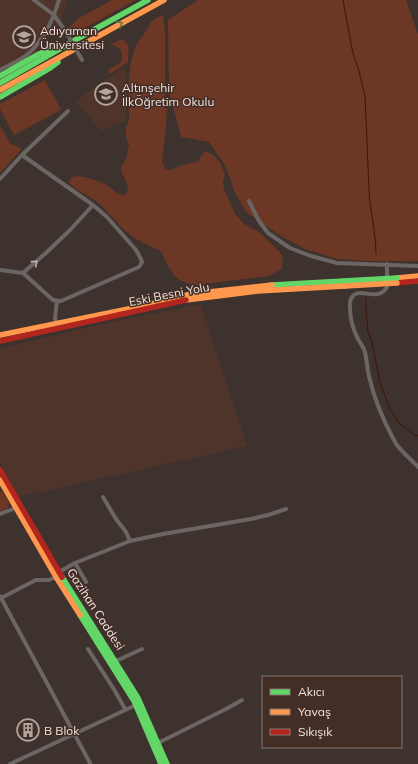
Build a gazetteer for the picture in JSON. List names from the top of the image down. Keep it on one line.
{"streets":{"main road":["Eski Besni Yolu","Gazihan Caddesi"]},"places":{"school or university":["Adıyaman Üniversitesi","Altınşehir İlkÖğretim Okulu"],"building":["B Blok"]},"legend":["Akıcı","Yavaş","Sıkışık"]}
